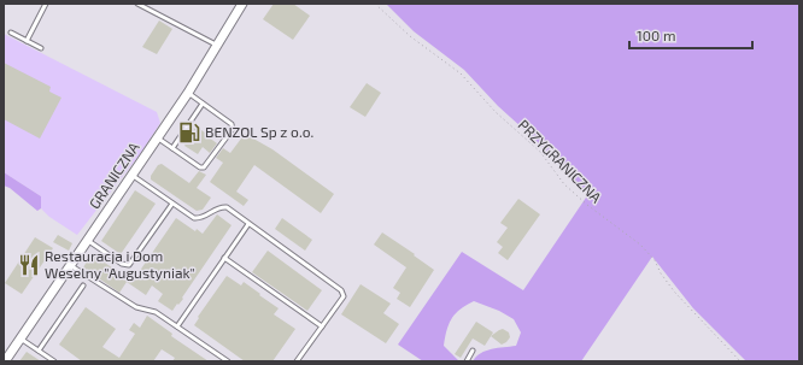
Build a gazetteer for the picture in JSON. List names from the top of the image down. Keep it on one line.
{"streets":{"street":["GRANICZNA"],"path":["PRZYGRANICZNA"]},"places":{"fuel station":["BENZOL Sp z o.o."],"restaurant":["Restauracja i Dom Weselny \"Augustyniak\""]},"scale_bar":"100 m"}
